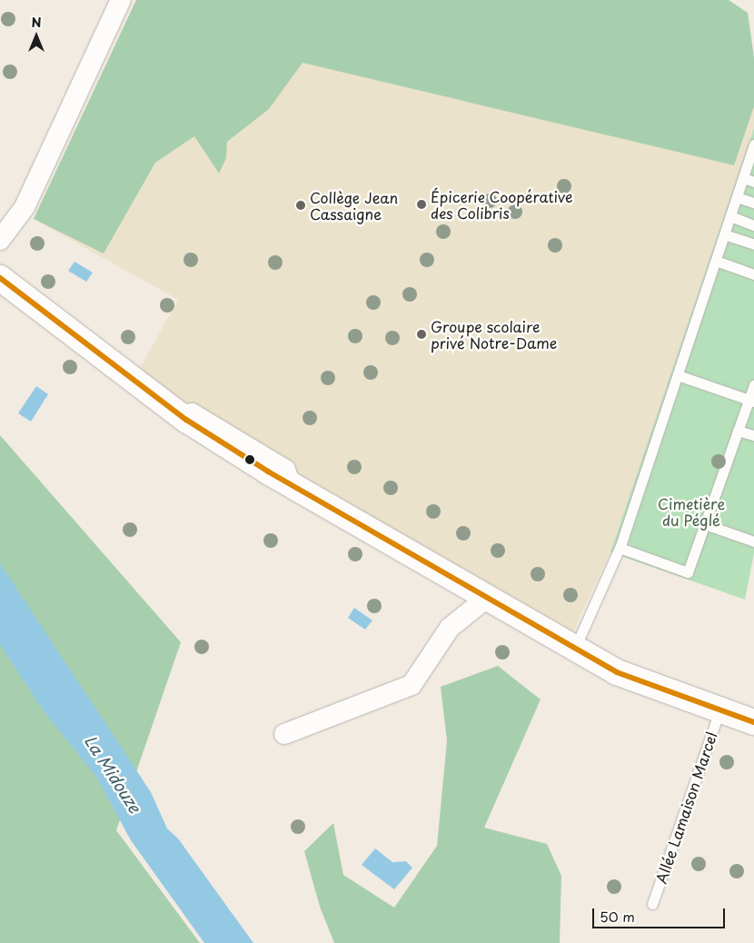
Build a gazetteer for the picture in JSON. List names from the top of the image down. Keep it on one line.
{"streets":{"lane":["Allée Lamaison Marcel"]},"water":["La Midouze"],"parks":["Cimetière du Péglé"],"places":["Épicerie Coopérative des Colibris","Collège Jean Cassaigne","Groupe scolaire privé Notre-Dame"],"scale_bar":"50 m","north":"top"}
